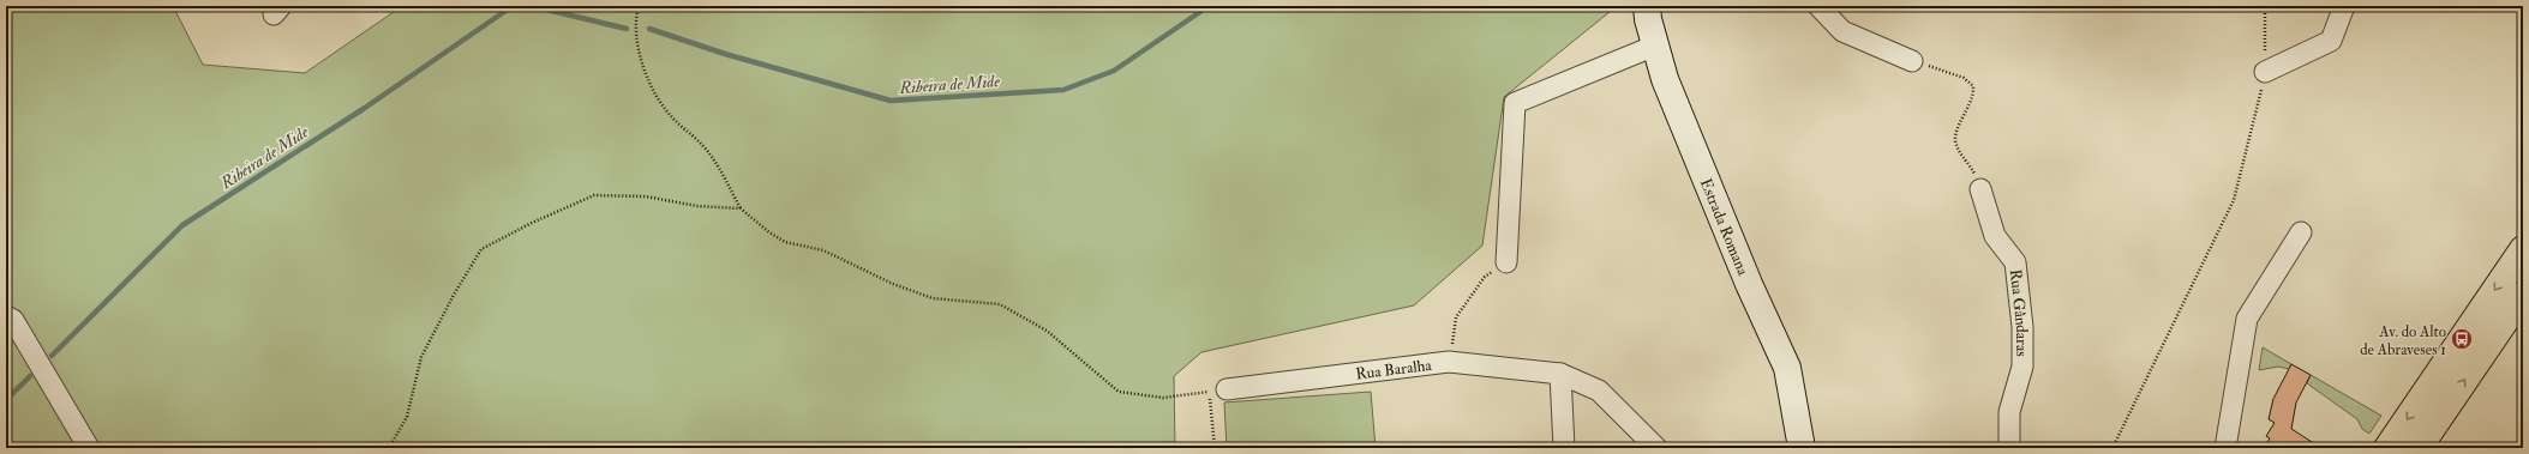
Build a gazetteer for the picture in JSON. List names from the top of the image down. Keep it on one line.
{"streets":{"street":["Estrada Romana","Rua Gândaras","Rua Baralha"]},"water":["Ribeira de Mide"],"places":{"bus stop":["Av. do Alto de Abraveses 1"]}}
